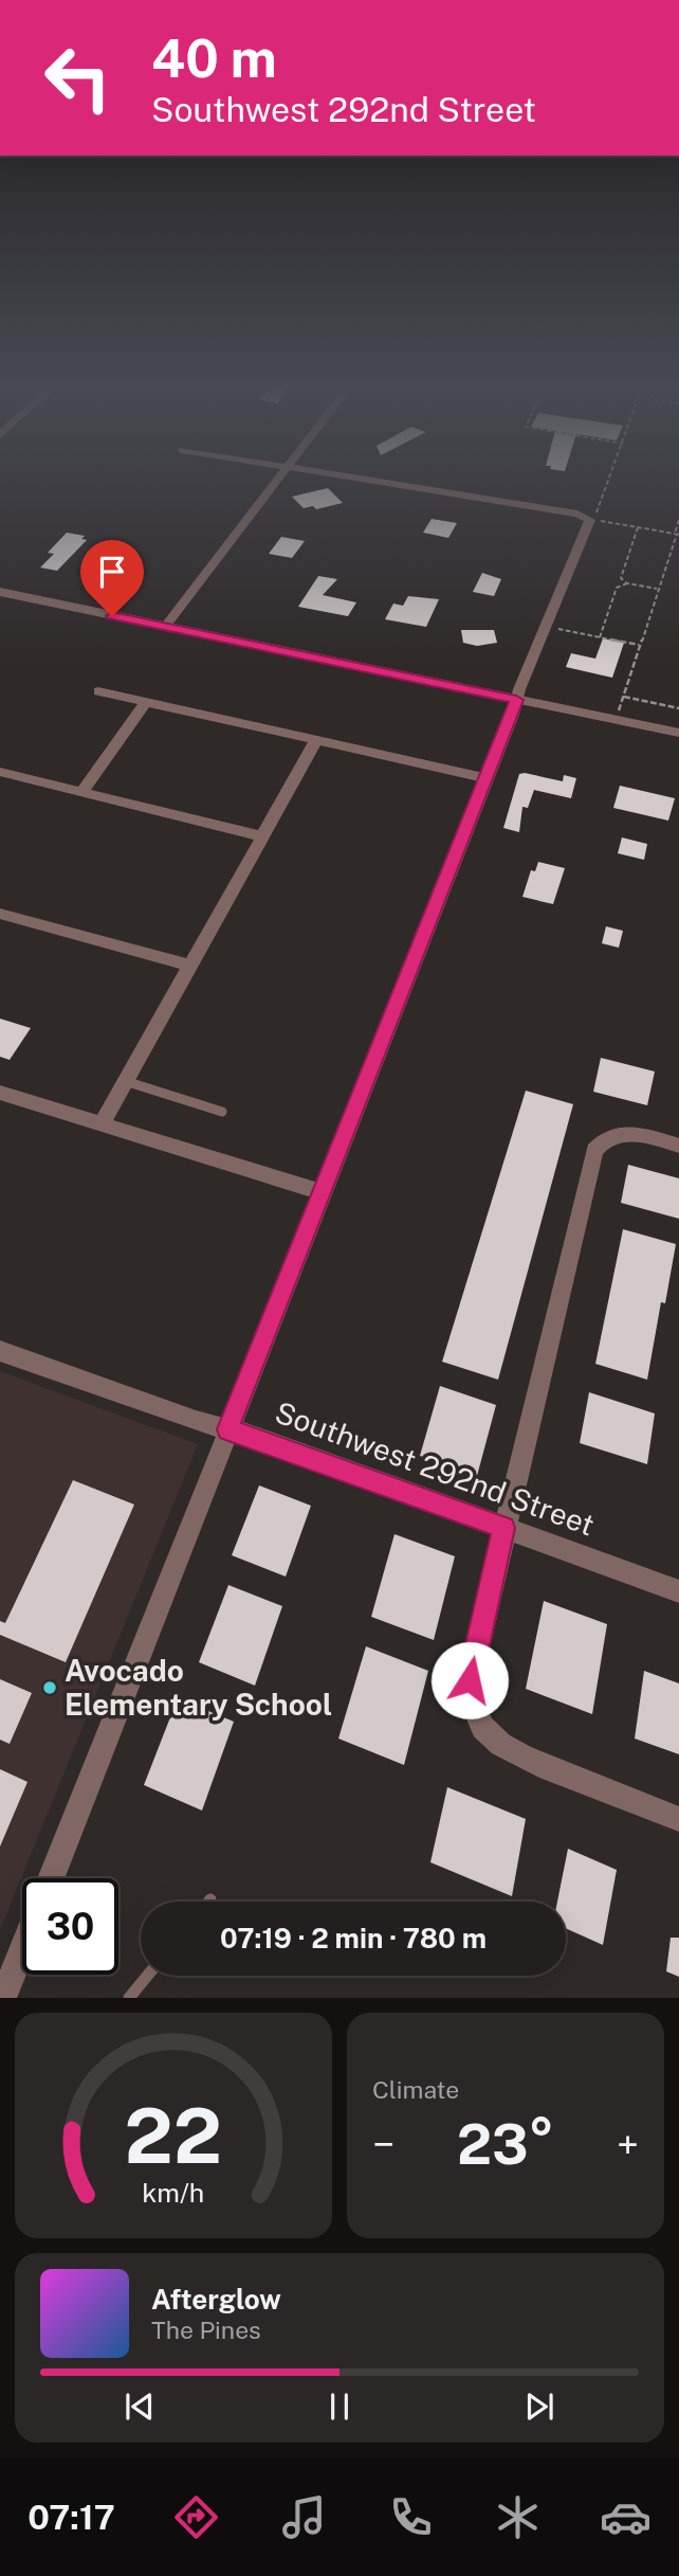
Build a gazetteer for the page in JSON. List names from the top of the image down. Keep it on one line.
{"streets":{"street":["Southwest 292nd Street"]},"places":["Avocado Elementary School"],"page":{"turn":["40 m","Southwest 292nd Street"],"limit":"30","trip":"07:19 · 2 min · 780 m","tile":"Climate","heat":["−","23°","+"],"song":["Afterglow","The Pines"],"tabs":"07:17","gauge":["22","km/h"]}}
